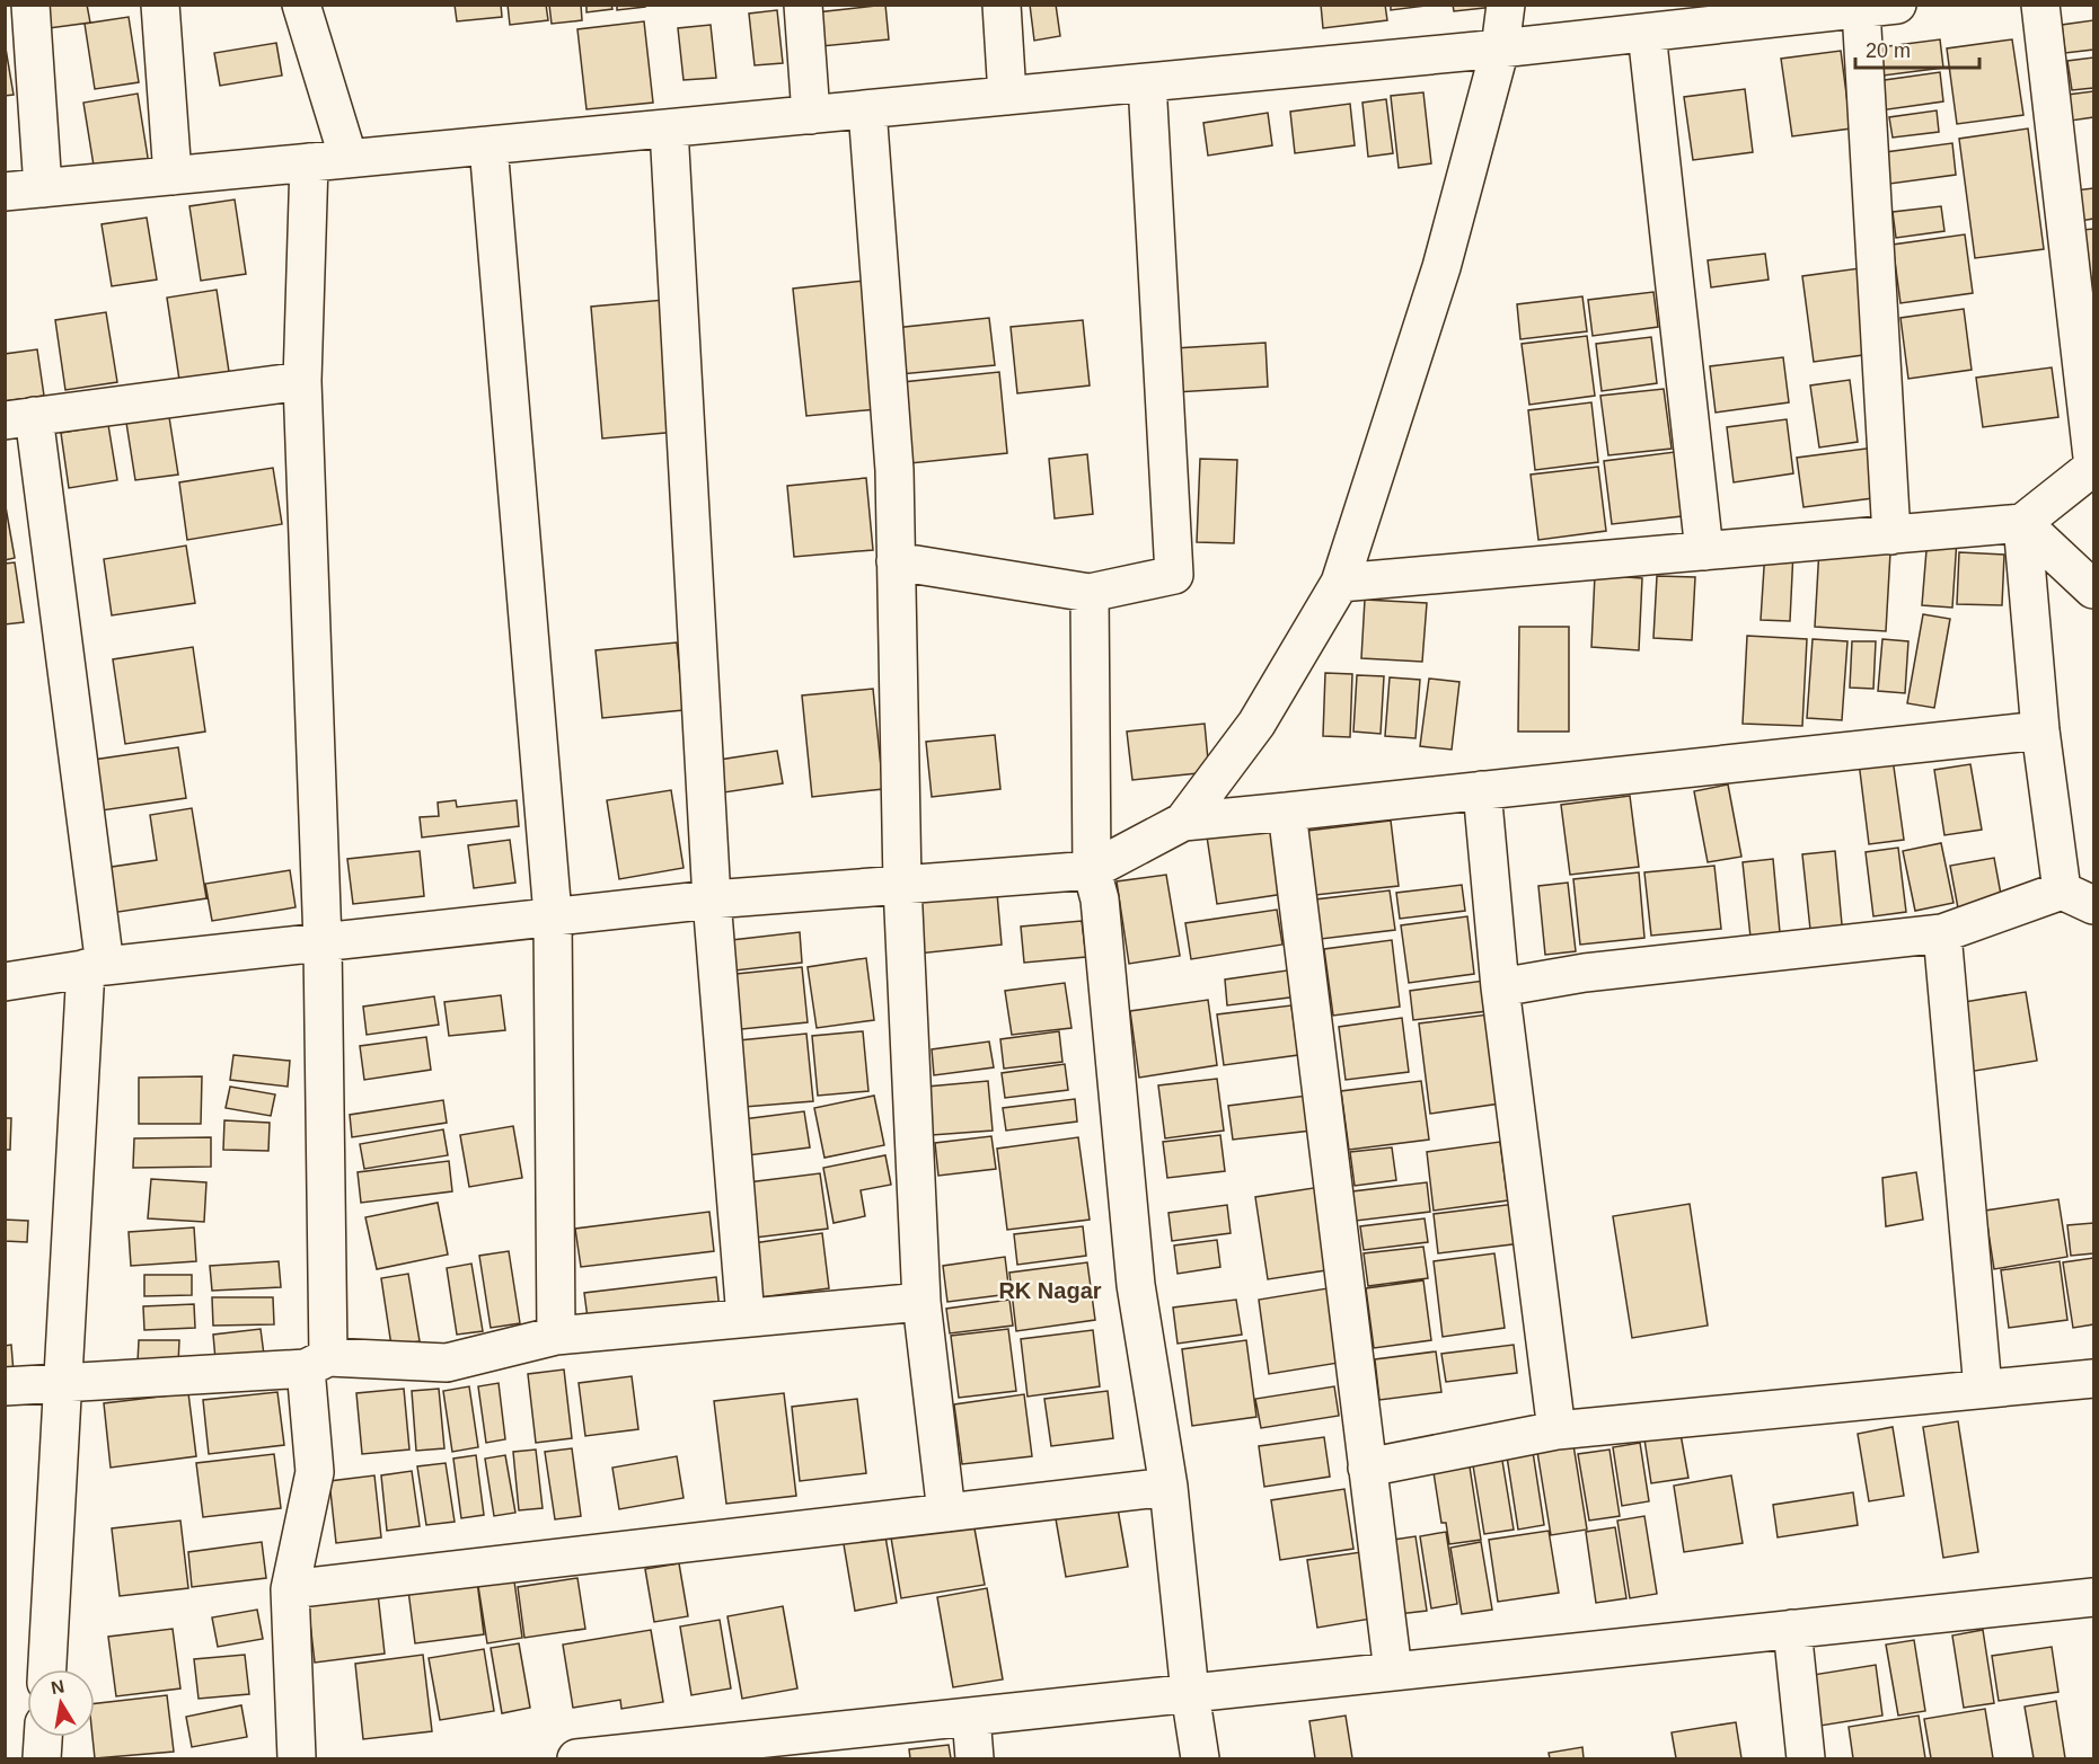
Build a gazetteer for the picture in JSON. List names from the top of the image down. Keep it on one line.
{"districts":["RK Nagar"],"scale_bar":"20 m","north":"top"}
